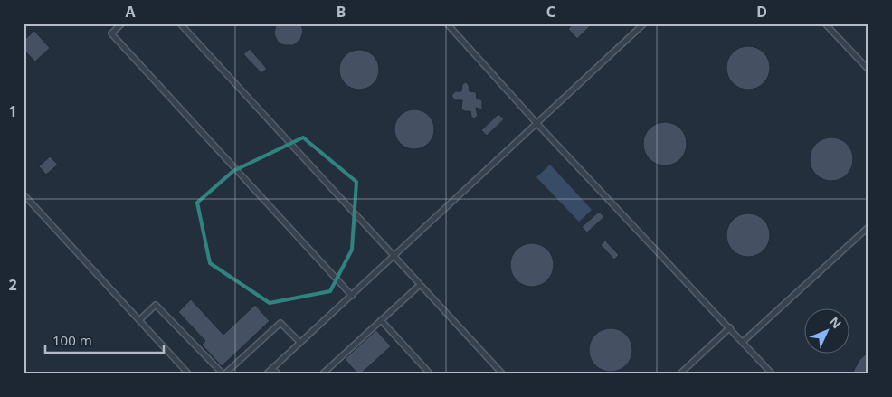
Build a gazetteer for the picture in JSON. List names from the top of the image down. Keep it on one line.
{"scale_bar":"100 m","north":"top right","grid":{"columns":["A","B","C","D"],"rows":["1","2"]}}
